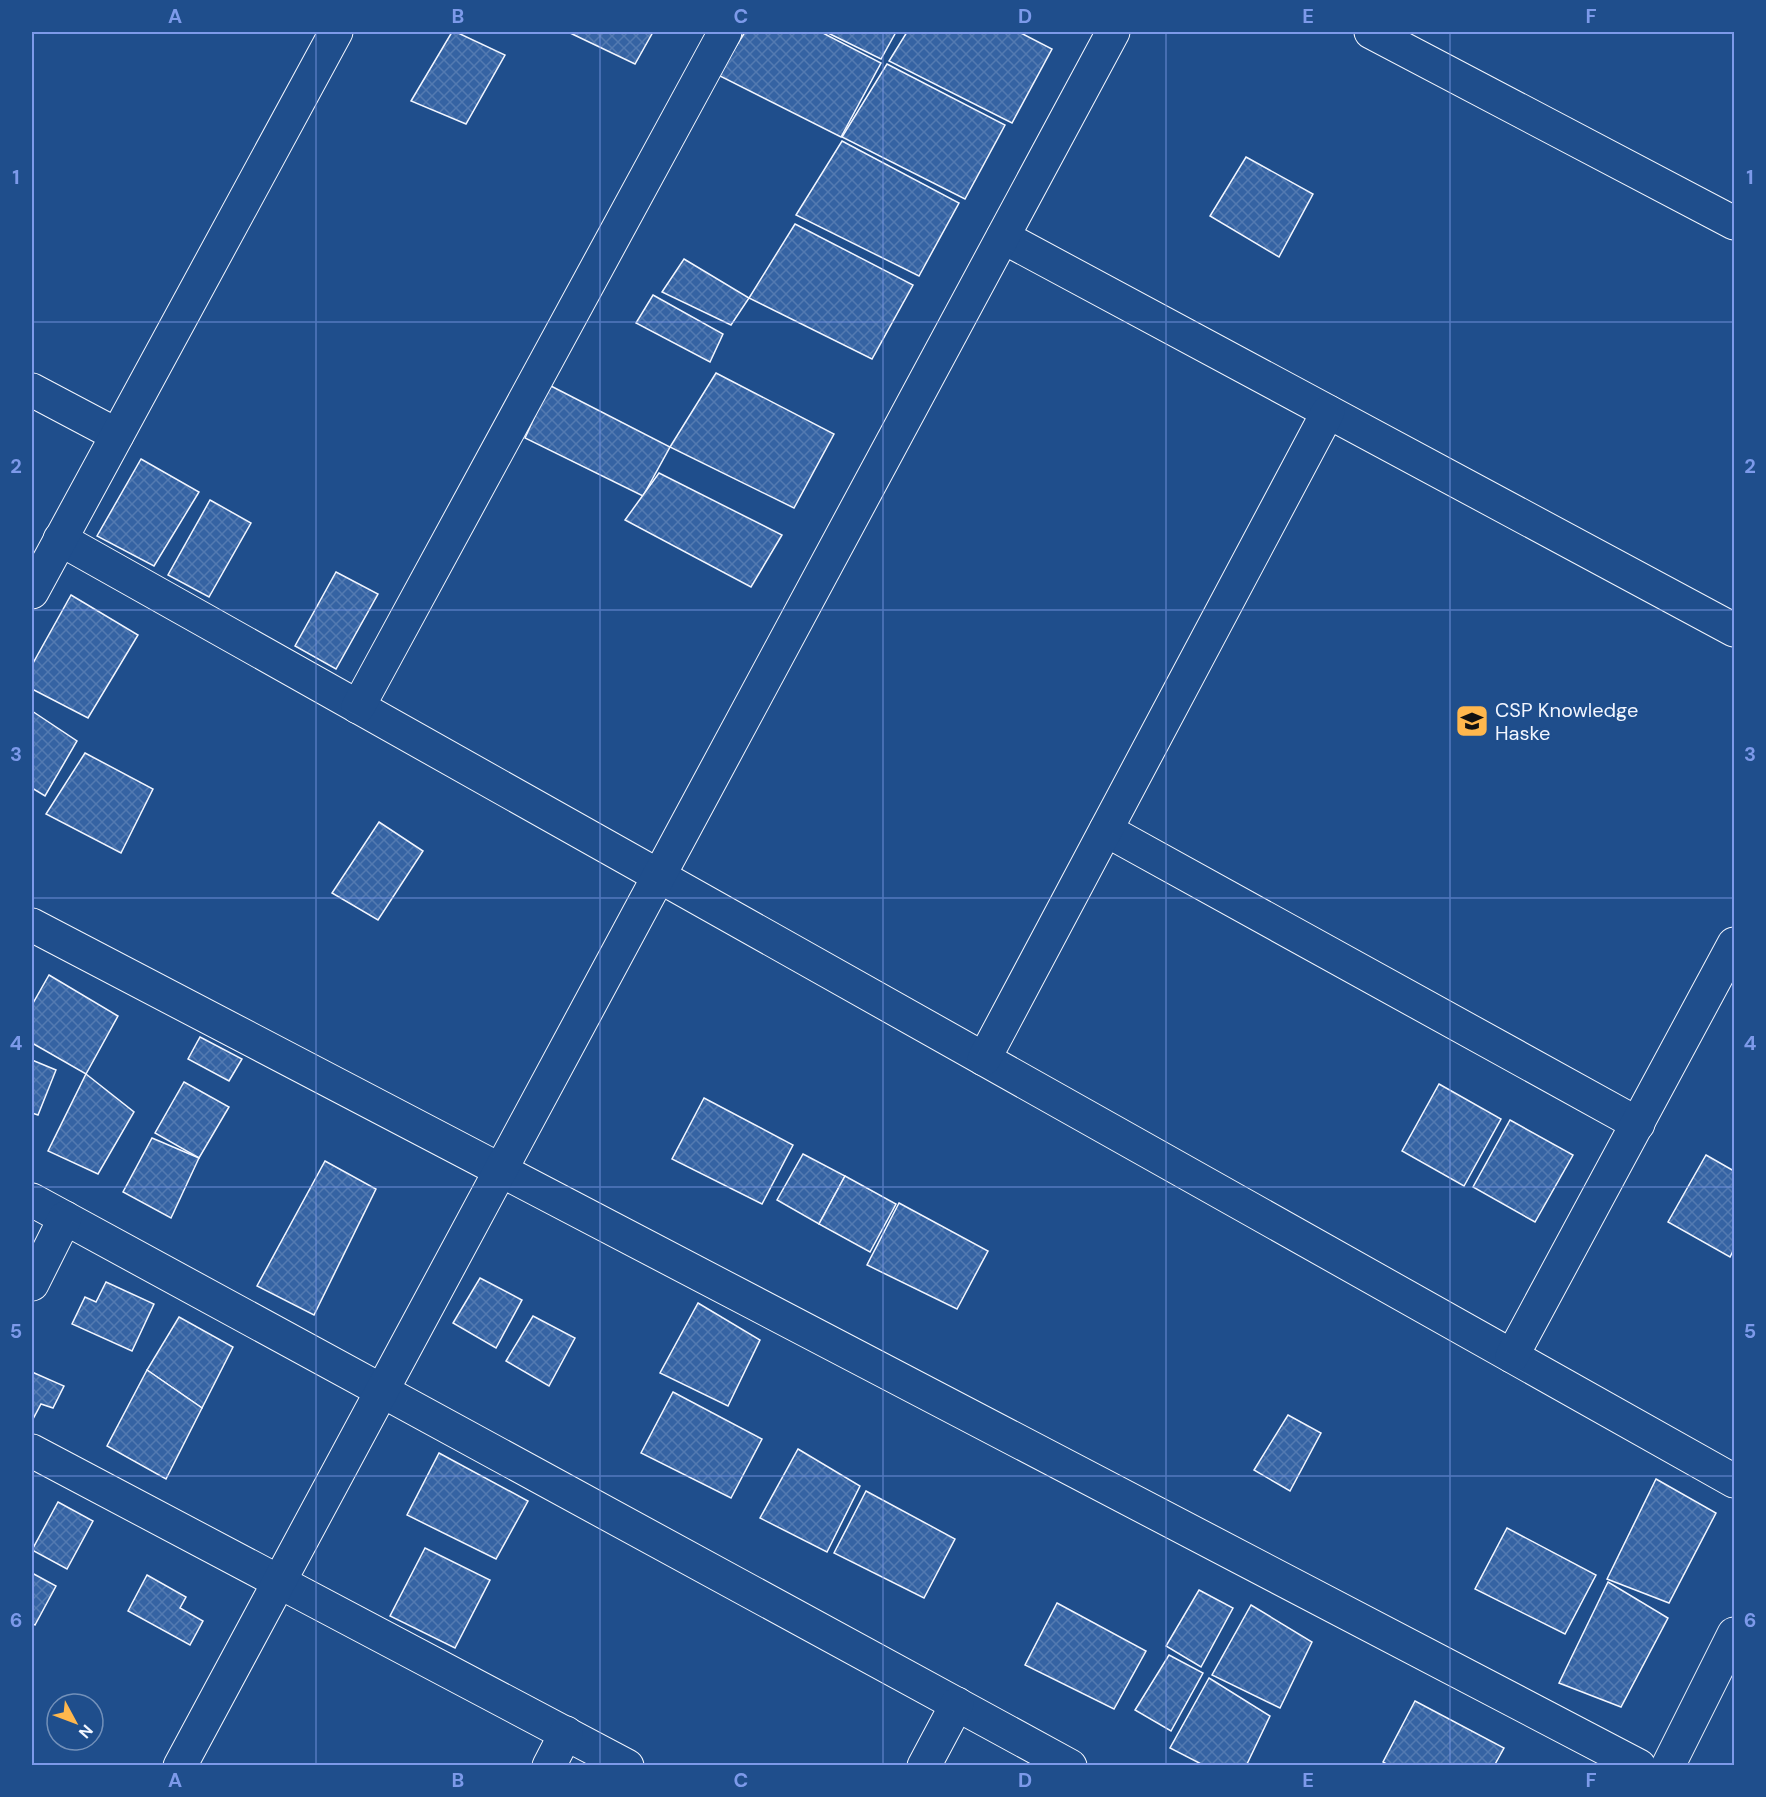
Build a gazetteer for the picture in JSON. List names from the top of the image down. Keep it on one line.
{"places":{"school or university":["CSP Knowledge Haske"]},"north":"bottom right","grid":{"columns":["A","B","C","D","E","F"],"rows":["1","2","3","4","5","6"]}}
